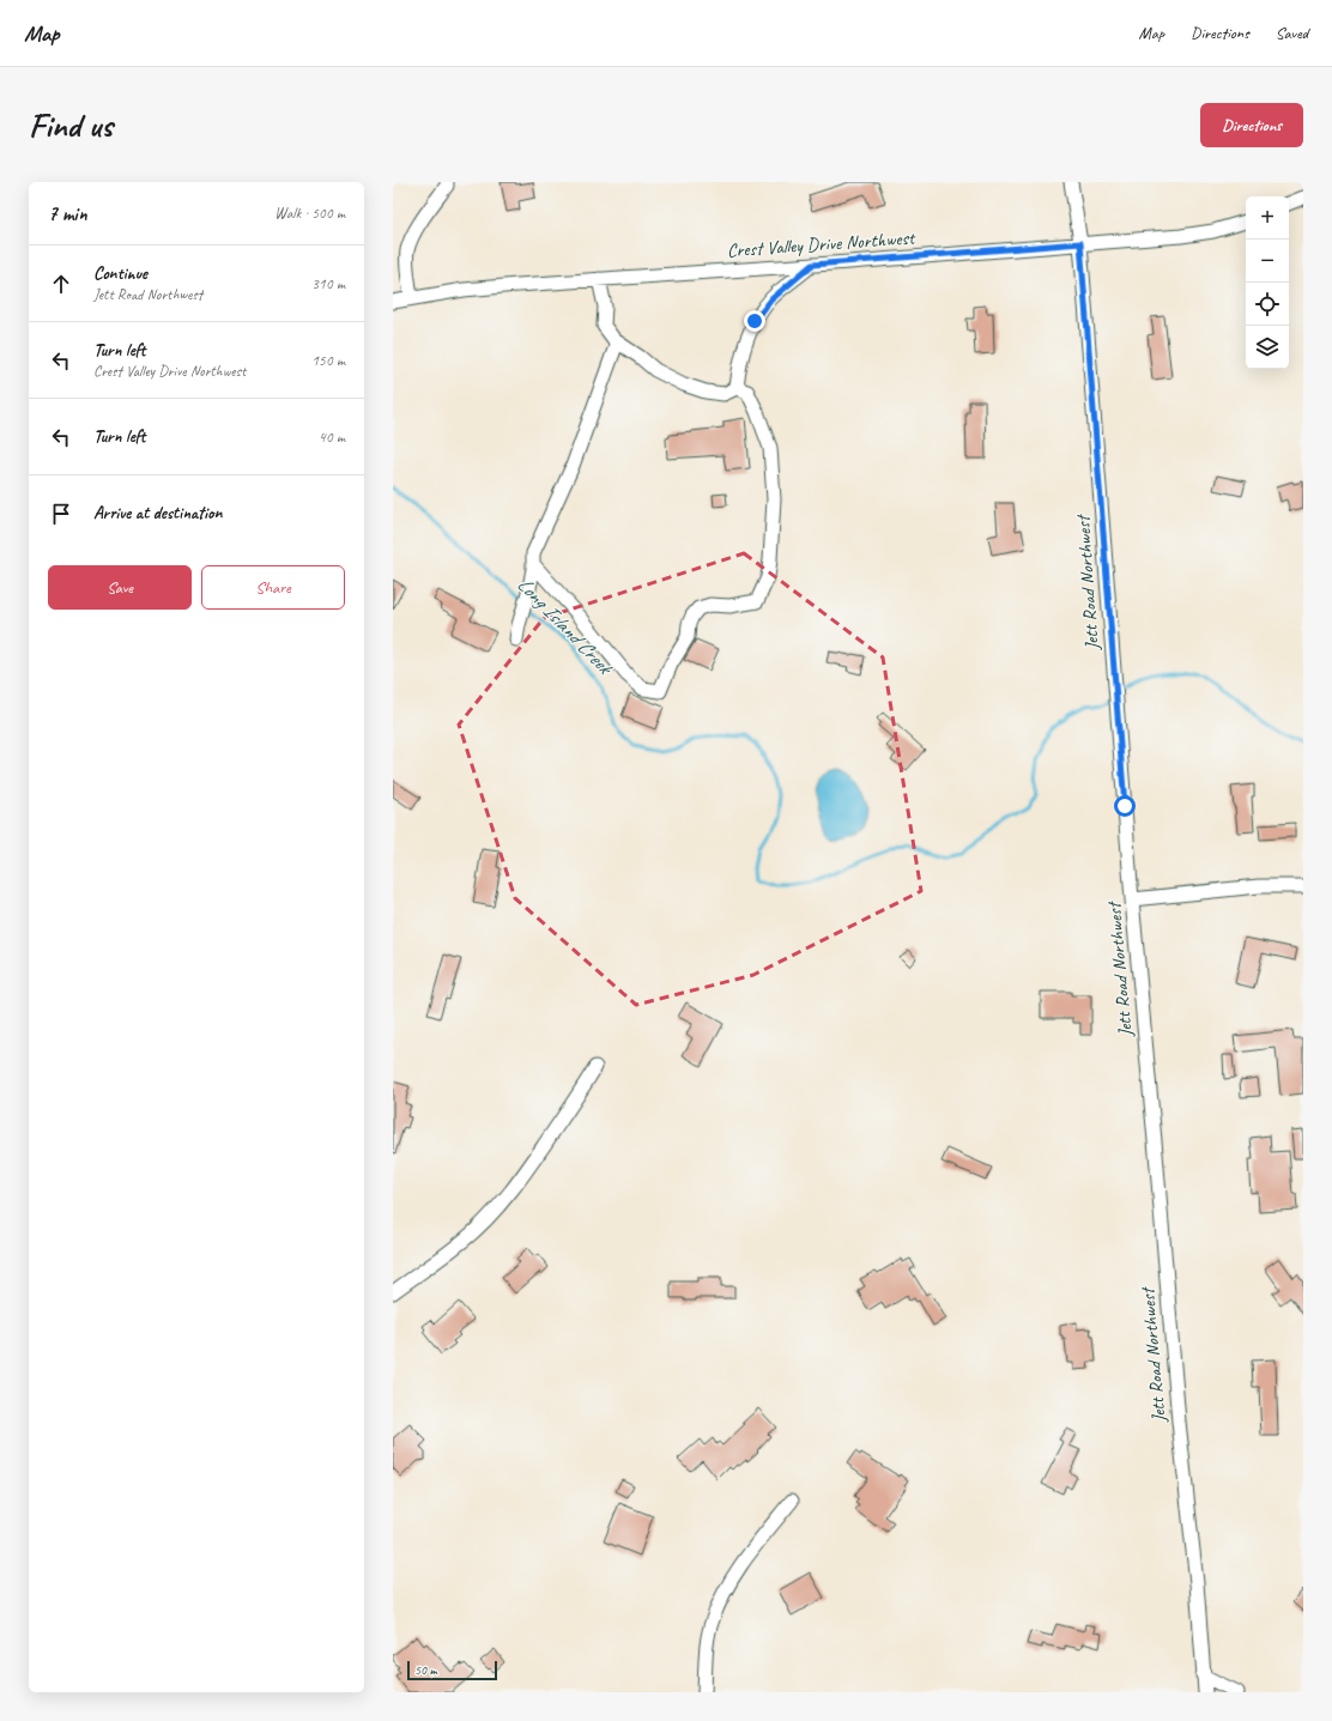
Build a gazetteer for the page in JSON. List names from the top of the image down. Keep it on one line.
{"streets":{"street":["Crest Valley Drive Northwest","Jett Road Northwest"]},"crossings":[["Crest Valley Drive Northwest","Jett Road Northwest"]],"water":["Long Island Creek"],"scale_bar":"50 m","page":{"header":"Map","nav":["Map","Directions","Saved"],"buttons":["Directions",["Save","Share"]],"title":"Find us","heading":["7 min","Walk · 500 m"],"map_buttons":["+","−"],"list":[["Continue","Jett Road Northwest","310 m"],["Turn left","Crest Valley Drive Northwest","150 m"],["Turn left","40 m"],"Arrive at destination"],"scale":"50 m"}}
